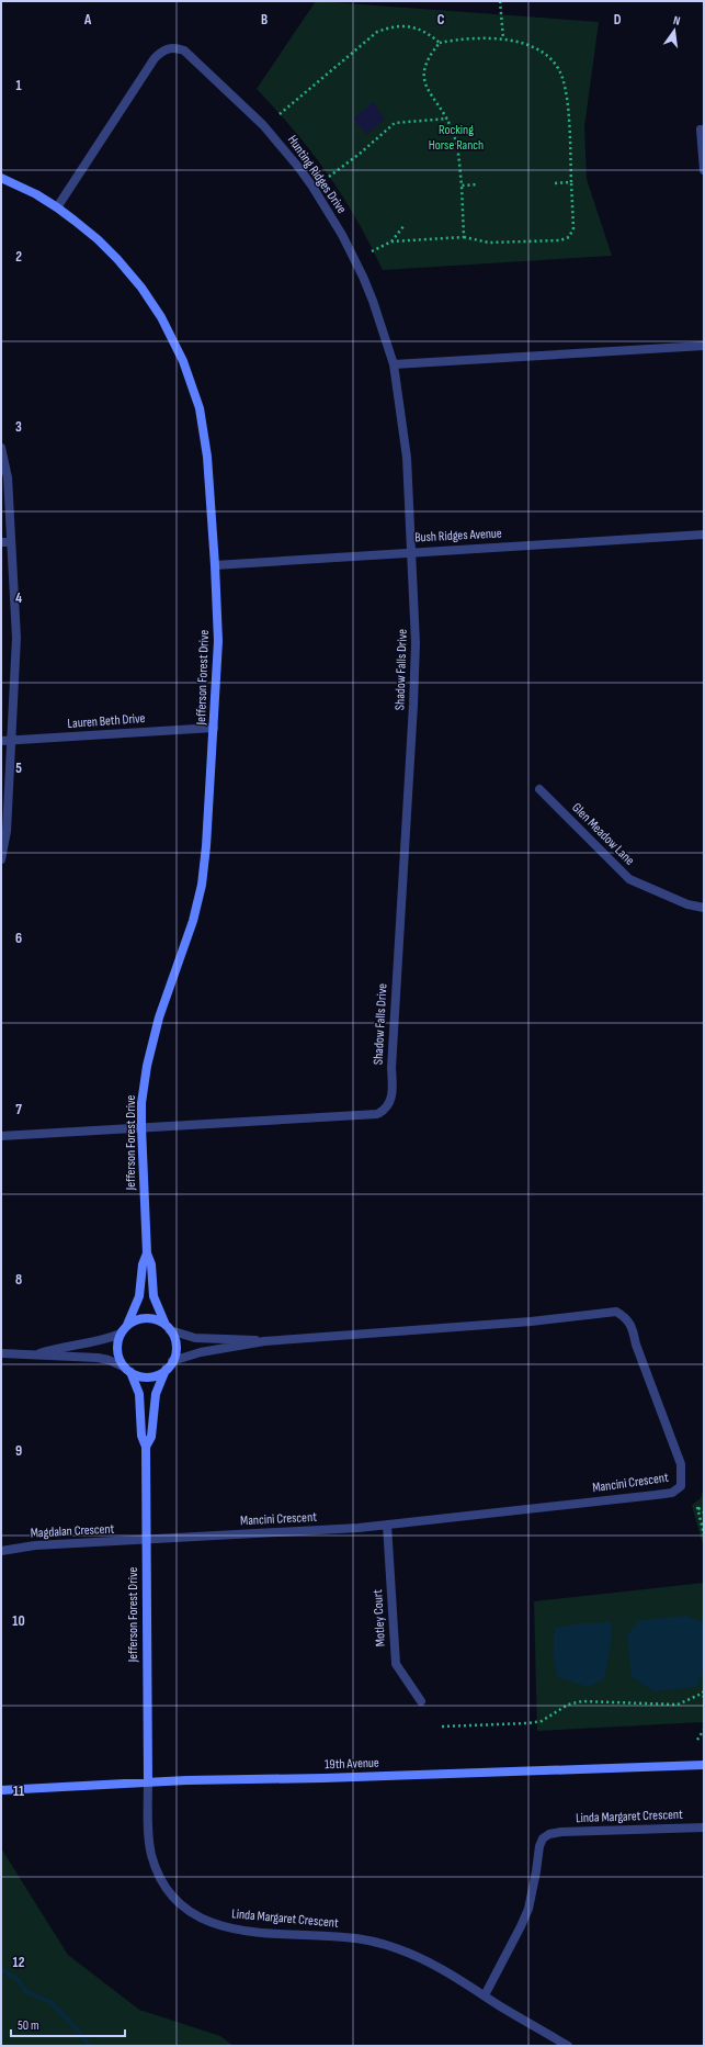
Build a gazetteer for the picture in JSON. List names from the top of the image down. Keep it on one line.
{"streets":{"street":["Hunting Ridges Drive","Bush Ridges Avenue","Shadow Falls Drive","Jefferson Forest Drive","Lauren Beth Drive","Glen Meadow Lane","Mancini Crescent","Magdalan Crescent","Motley Court","19th Avenue","Linda Margaret Crescent"]},"crossings":[["Hunting Ridges Drive","Bush Ridges Avenue"],["Hunting Ridges Drive","Shadow Falls Drive"],["Hunting Ridges Drive","Jefferson Forest Drive"],["Bush Ridges Avenue","Shadow Falls Drive"],["Bush Ridges Avenue","Jefferson Forest Drive"],["Shadow Falls Drive","Jefferson Forest Drive"],["Jefferson Forest Drive","Lauren Beth Drive"],["Jefferson Forest Drive","Mancini Crescent"],["Jefferson Forest Drive","Magdalan Crescent"],["Jefferson Forest Drive","19th Avenue"],["Jefferson Forest Drive","Linda Margaret Crescent"],["Mancini Crescent","Magdalan Crescent"],["Mancini Crescent","Motley Court"],["19th Avenue","Linda Margaret Crescent"]],"parks":["Rocking Horse Ranch"],"scale_bar":"50 m","north":"top","grid":{"columns":["A","B","C","D"],"rows":["1","2","3","4","5","6","7","8","9","10","11","12"]}}
